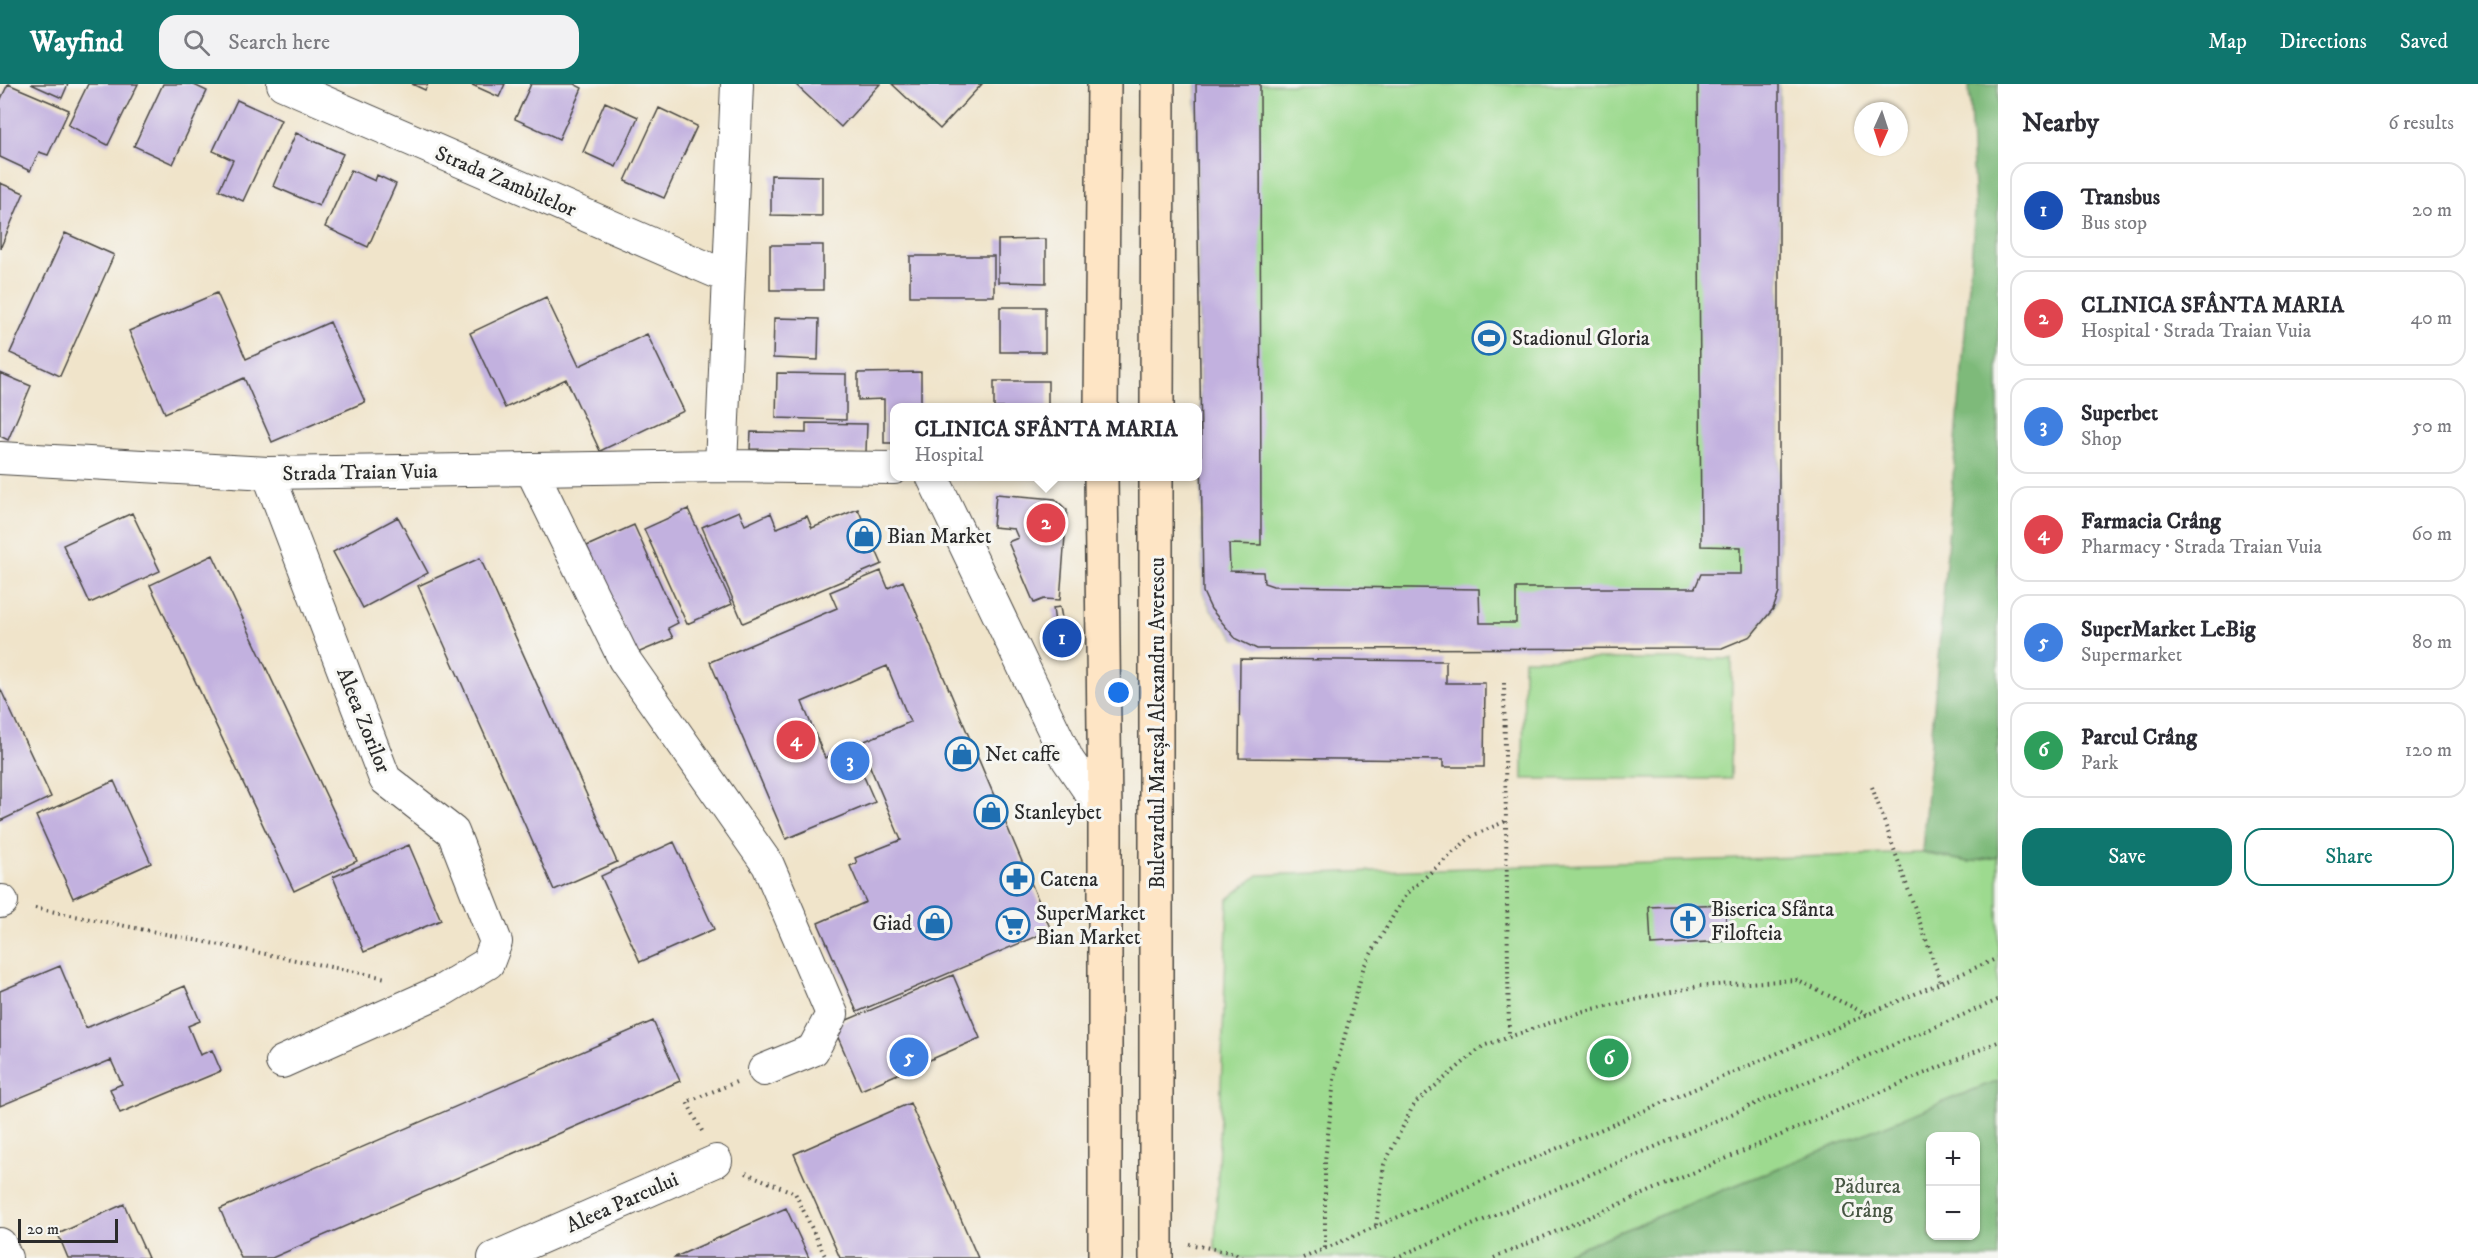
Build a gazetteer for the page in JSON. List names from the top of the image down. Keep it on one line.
{"streets":{"main road":["Bulevardul Mareșal Alexandru Averescu"],"street":["Strada Zambilelor","Strada Traian Vuia","Aleea Zorilor","Aleea Parcului"]},"crossings":[["Strada Traian Vuia","Aleea Zorilor"]],"parks":["Pădurea Crâng"],"places":{"sports":["Stadionul Gloria"],"shop":["Bian Market","Net caffe","Stanleybet","Giad"],"pharmacy":["Catena"],"church":["Biserica Sfânta Filofteia"],"supermarket":["SuperMarket Bian Market"]},"scale_bar":"20 m","north":"bottom","page":{"header":"Wayfind","search":"Search here","nav":["Map","Directions","Saved"],"heading":["Nearby","6 results"],"list":[{"mark":"1","name":"Transbus","note":"Bus stop","value":"20 m"},{"mark":"2","name":"CLINICA SFÂNTA MARIA","note":"Hospital · Strada Traian Vuia","value":"40 m"},{"mark":"3","name":"Superbet","note":"Shop","value":"50 m"},{"mark":"4","name":"Farmacia Crâng","note":"Pharmacy · Strada Traian Vuia","value":"60 m"},{"mark":"5","name":"SuperMarket LeBig","note":"Supermarket","value":"80 m"},{"mark":"6","name":"Parcul Crâng","note":"Park","value":"120 m"}],"popup":["CLINICA SFÂNTA MARIA","Hospital"],"pins":["2","1","4","3","5","6"],"buttons":["Save","Share"],"map_buttons":["+","−"],"scale":"20 m"}}
